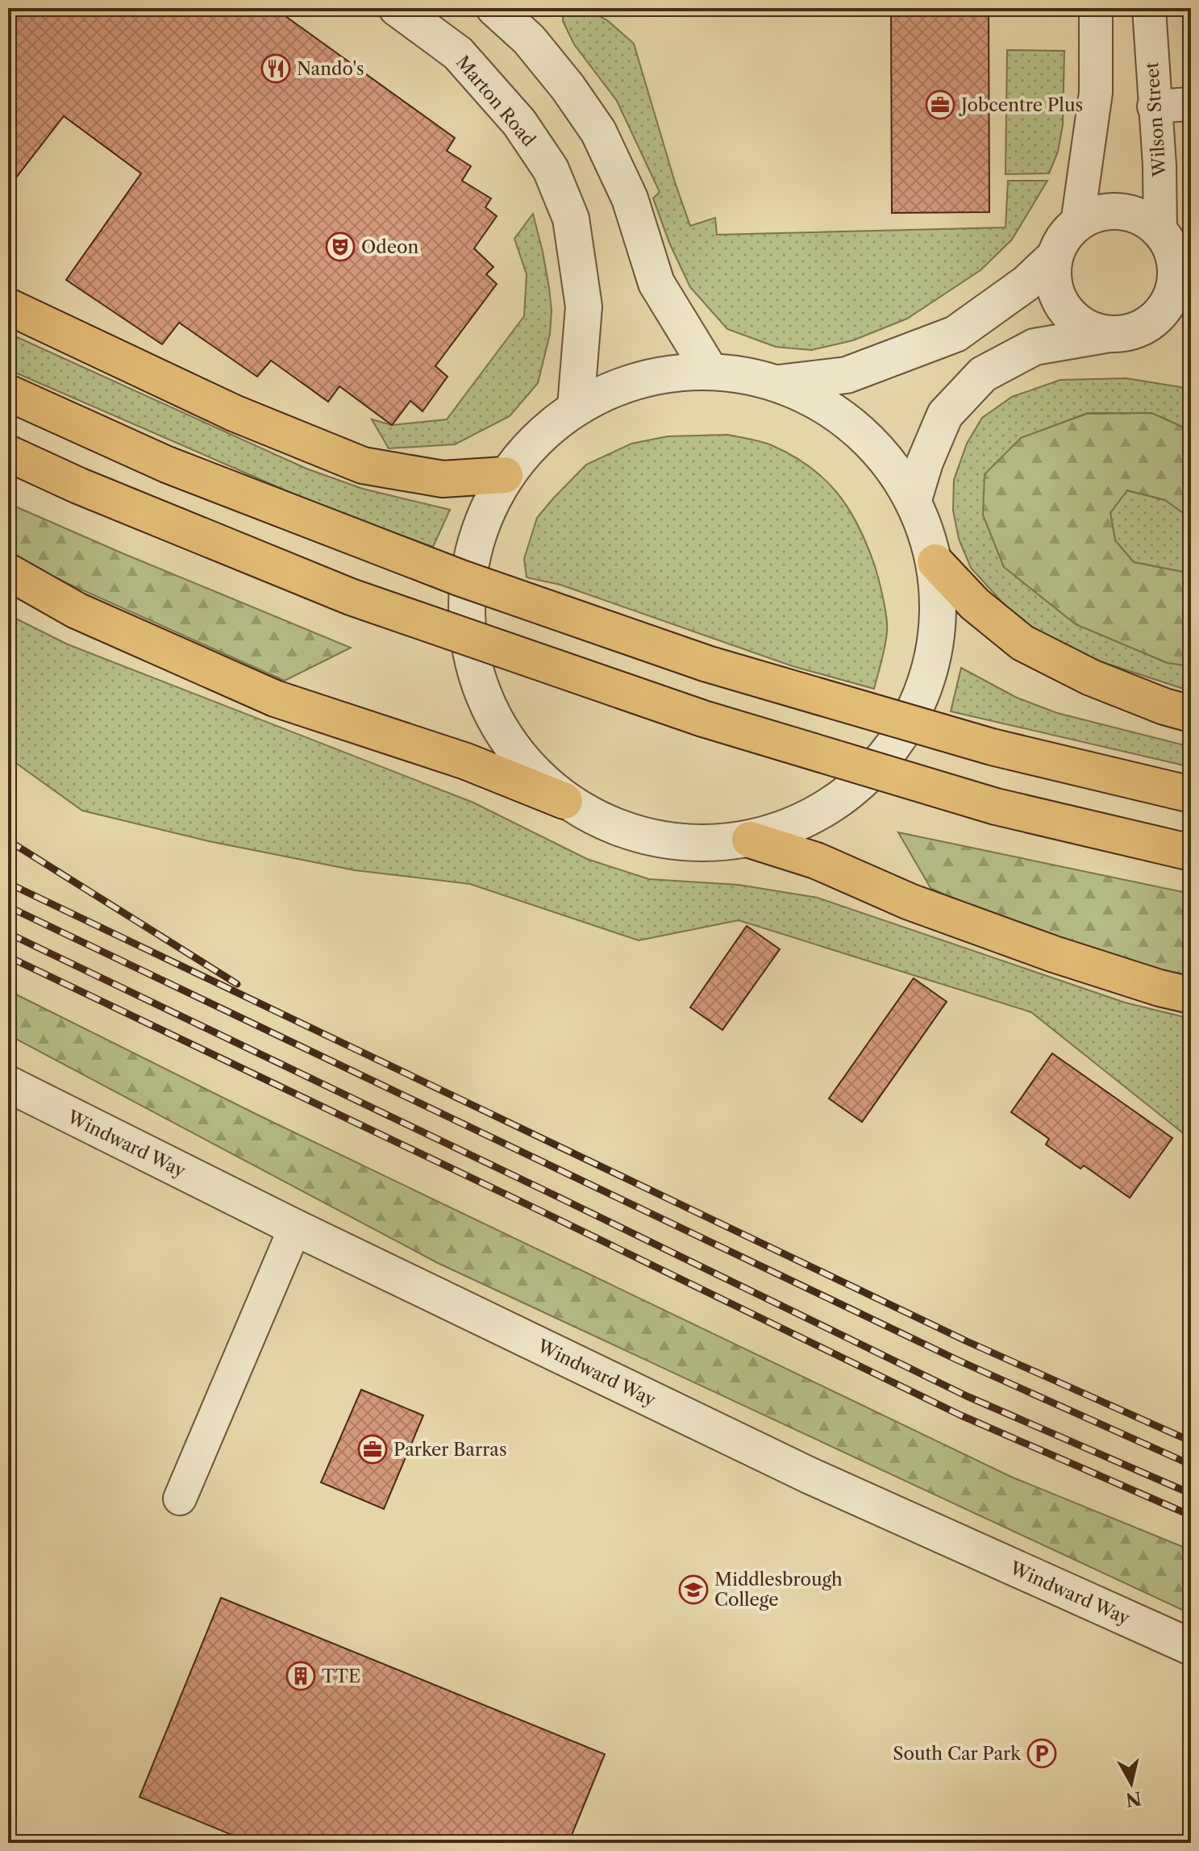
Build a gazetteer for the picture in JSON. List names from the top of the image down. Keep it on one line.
{"streets":{"street":["Marton Road","Wilson Street","Windward Way"]},"places":{"restaurant":["Nando's"],"office":["Jobcentre Plus","Parker Barras"],"theatre":["Odeon"],"school or university":["Middlesbrough College"],"building":["TTE"],"parking":["South Car Park"]},"north":"bottom"}
